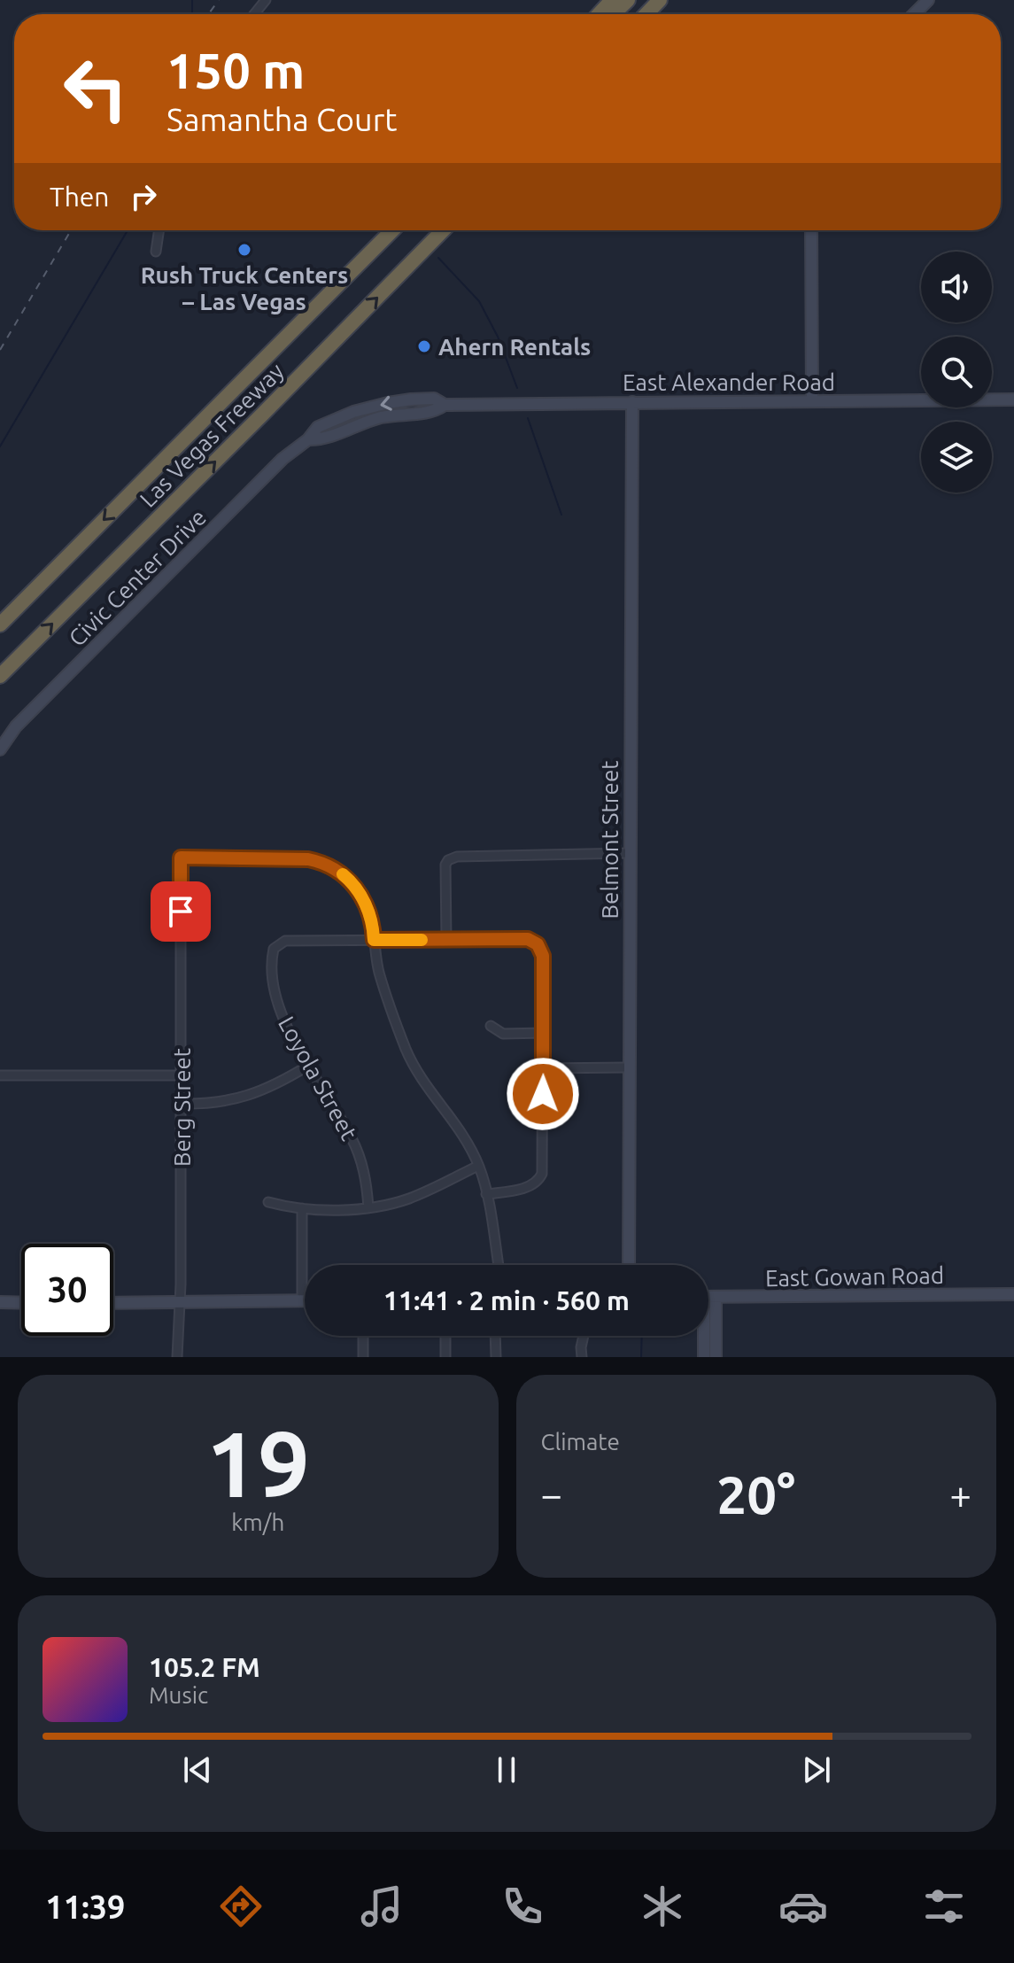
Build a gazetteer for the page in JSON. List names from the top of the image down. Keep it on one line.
{"streets":{"highway":["Las Vegas Freeway"],"street":["East Alexander Road","Civic Center Drive","Belmont Street","Loyola Street","Berg Street","East Gowan Road"]},"crossings":[["East Alexander Road","Civic Center Drive"],["East Alexander Road","Belmont Street"],["Loyola Street","Berg Street"]],"places":["Rush Truck Centers – Las Vegas","Ahern Rentals"],"page":{"turn":["150 m","Samantha Court"],"then":"Then","limit":"30","trip":"11:41 · 2 min · 560 m","tile":[["19","km/h"],"Climate"],"heat":["−","20°","+"],"song":["105.2 FM","Music"],"tabs":"11:39"}}
